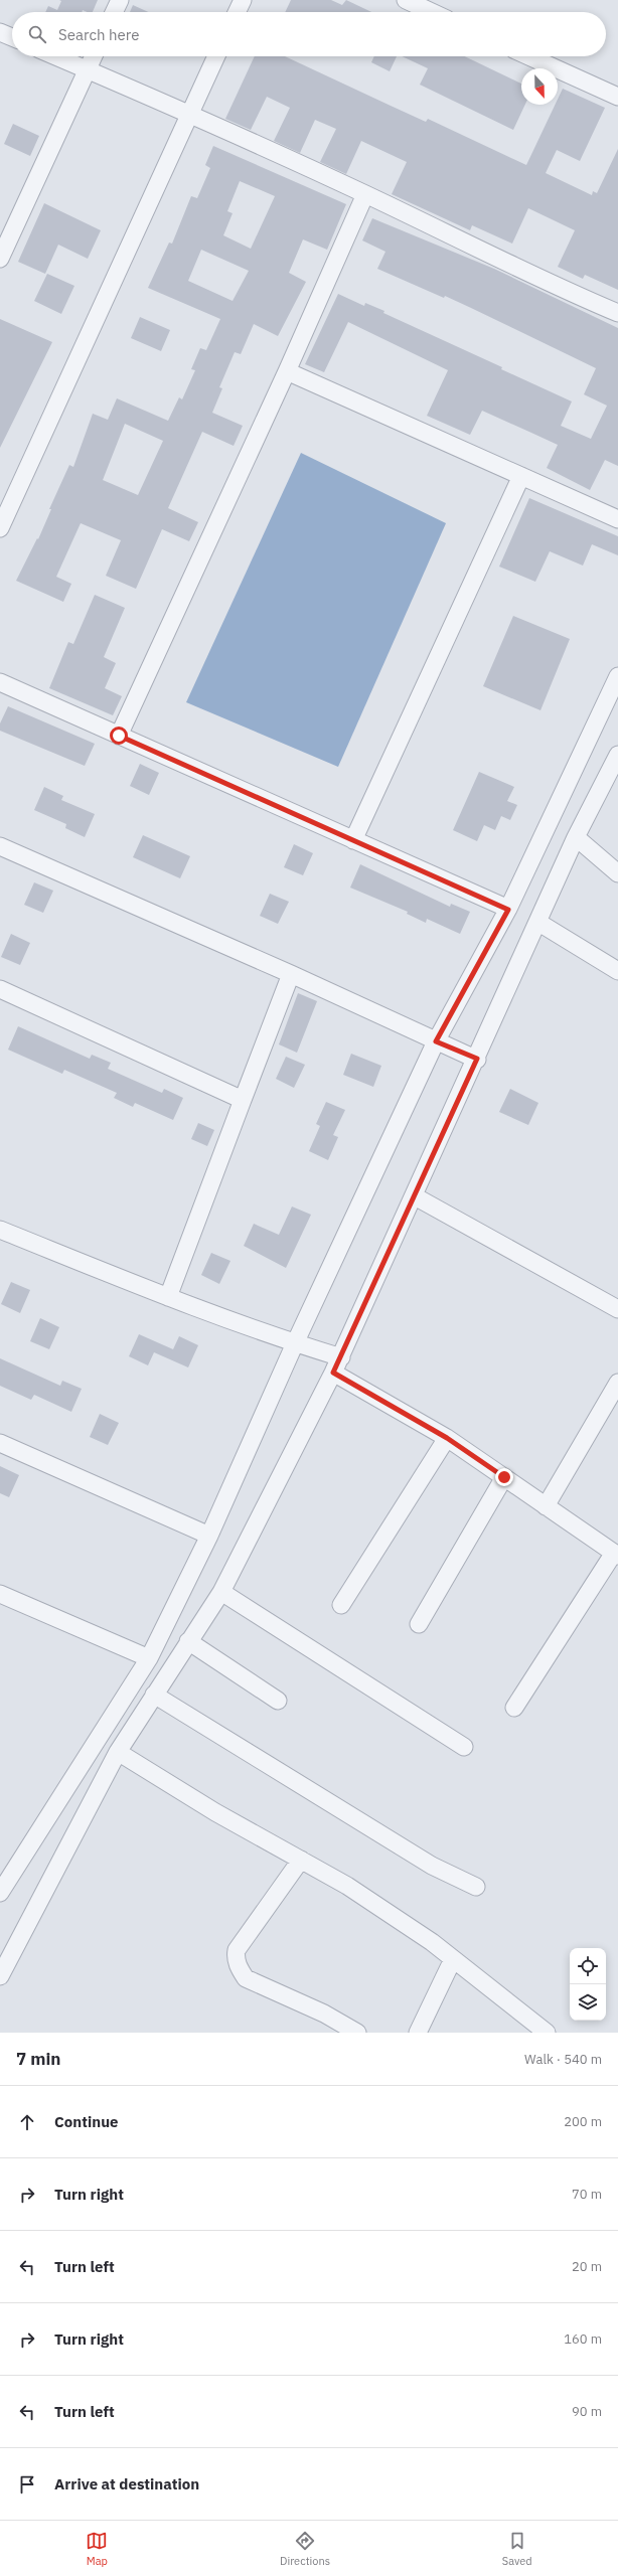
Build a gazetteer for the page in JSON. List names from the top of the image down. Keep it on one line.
{"north":"bottom","page":{"search":"Search here","heading":["7 min","Walk · 540 m"],"list":[["Continue","200 m"],["Turn right","70 m"],["Turn left","20 m"],["Turn right","160 m"],["Turn left","90 m"],"Arrive at destination"],"nav":["Map","Directions","Saved"]}}
